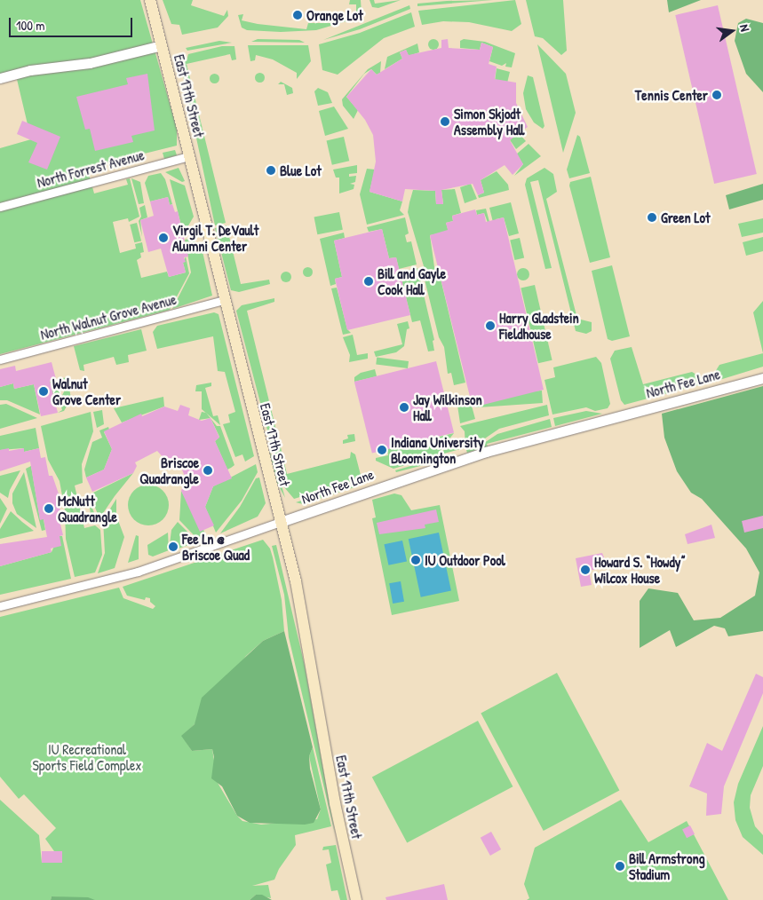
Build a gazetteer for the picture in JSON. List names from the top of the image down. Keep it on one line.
{"streets":{"main road":["East 17th Street"],"street":["North Forrest Avenue","North Walnut Grove Avenue","North Fee Lane"]},"crossings":[["East 17th Street","North Forrest Avenue"],["East 17th Street","North Walnut Grove Avenue"],["East 17th Street","North Fee Lane"]],"parks":["IU Recreational Sports Field Complex"],"places":["Orange Lot","Tennis Center","Simon Skjodt Assembly Hall","Blue Lot","Green Lot","Virgil T. DeVault Alumni Center","Bill and Gayle Cook Hall","Harry Gladstein Fieldhouse","Walnut Grove Center","Jay Wilkinson Hall","Indiana University Bloomington","Briscoe Quadrangle","McNutt Quadrangle","Fee Ln @ Briscoe Quad","IU Outdoor Pool","Howard S. “Howdy” Wilcox House","Bill Armstrong Stadium"],"scale_bar":"100 m","north":"right"}
